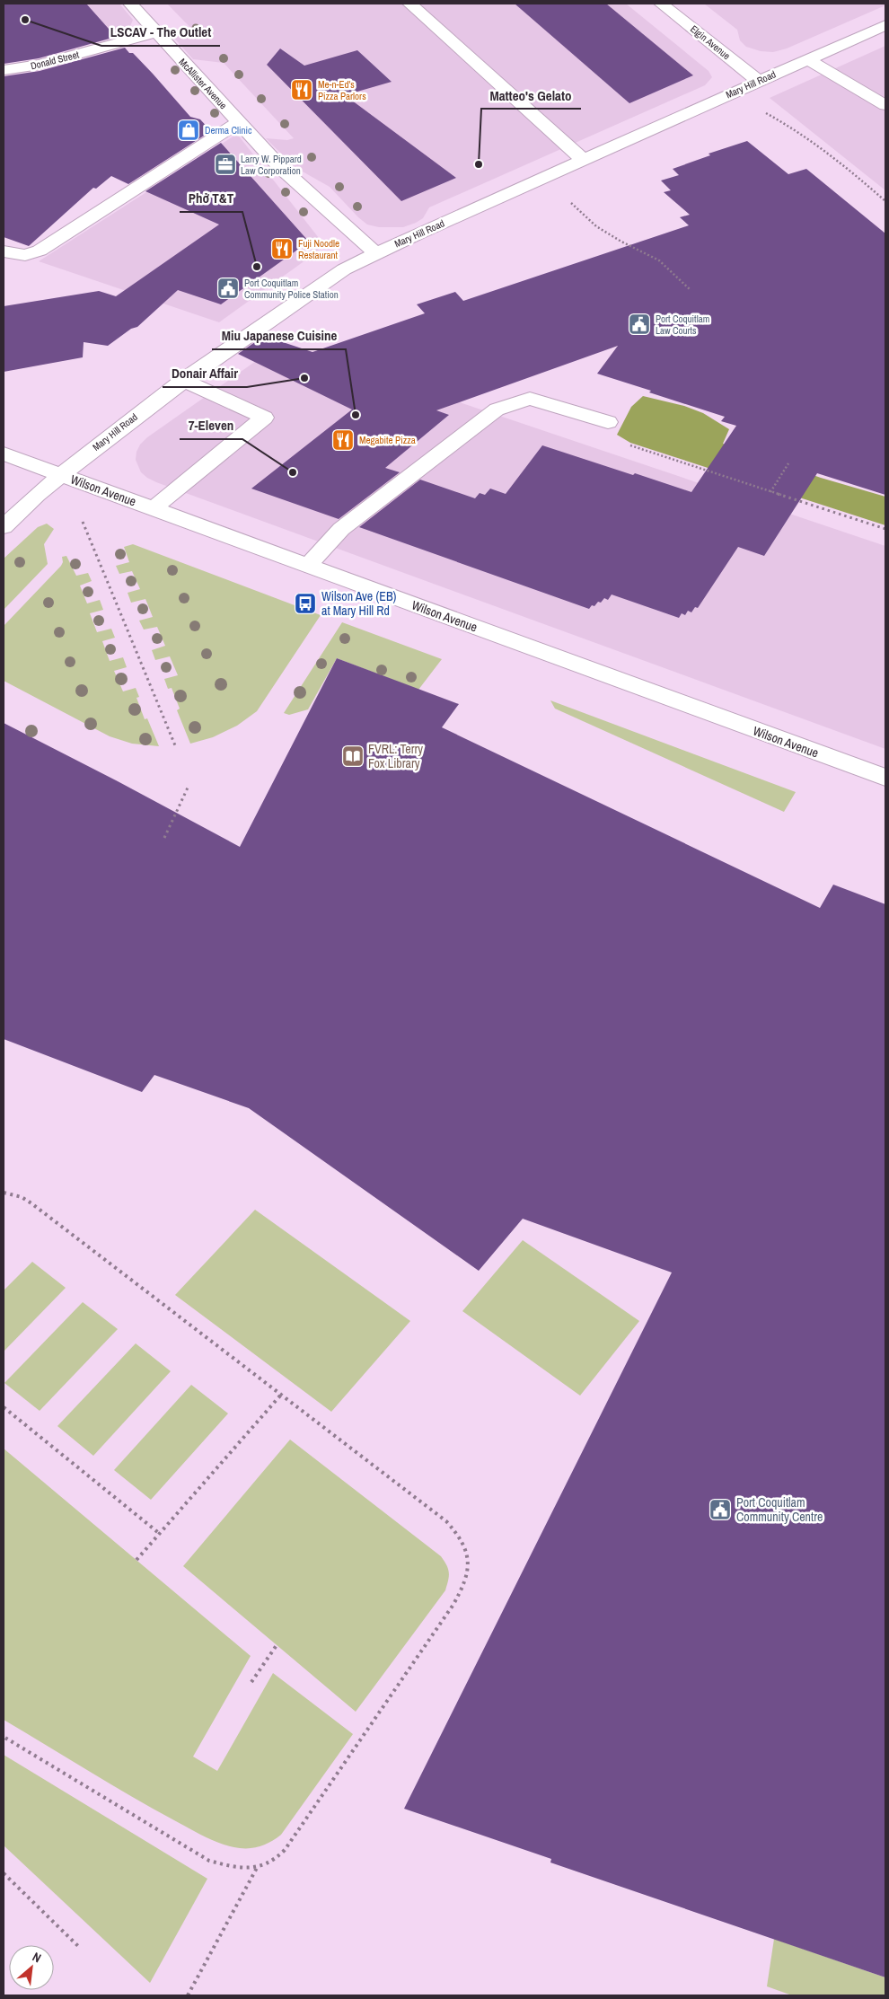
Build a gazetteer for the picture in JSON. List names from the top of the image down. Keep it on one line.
{"streets":{"street":["Elgin Avenue","Donald Street","McAllister Avenue","Mary Hill Road","Wilson Avenue"]},"crossings":[["Elgin Avenue","Mary Hill Road"],["Donald Street","McAllister Avenue"],["McAllister Avenue","Mary Hill Road"],["Mary Hill Road","Wilson Avenue"]],"places":{"other":["LSCAV - The Outlet","Matteo's Gelato","Phở T&T","Donair Affair","Miu Japanese Cuisine","7-Eleven"],"restaurant":["Me-n-Ed's Pizza Parlors","Fuji Noodle Restaurant","Megabite Pizza"],"shop":["Derma Clinic"],"office":["Larry W. Pippard Law Corporation"],"public building":["Port Coquitlam Community Police Station","Port Coquitlam Law Courts","Port Coquitlam Community Centre"],"bus stop":["Wilson Ave (EB) at Mary Hill Rd"],"library":["FVRL: Terry Fox Library"]},"north":"top right"}
